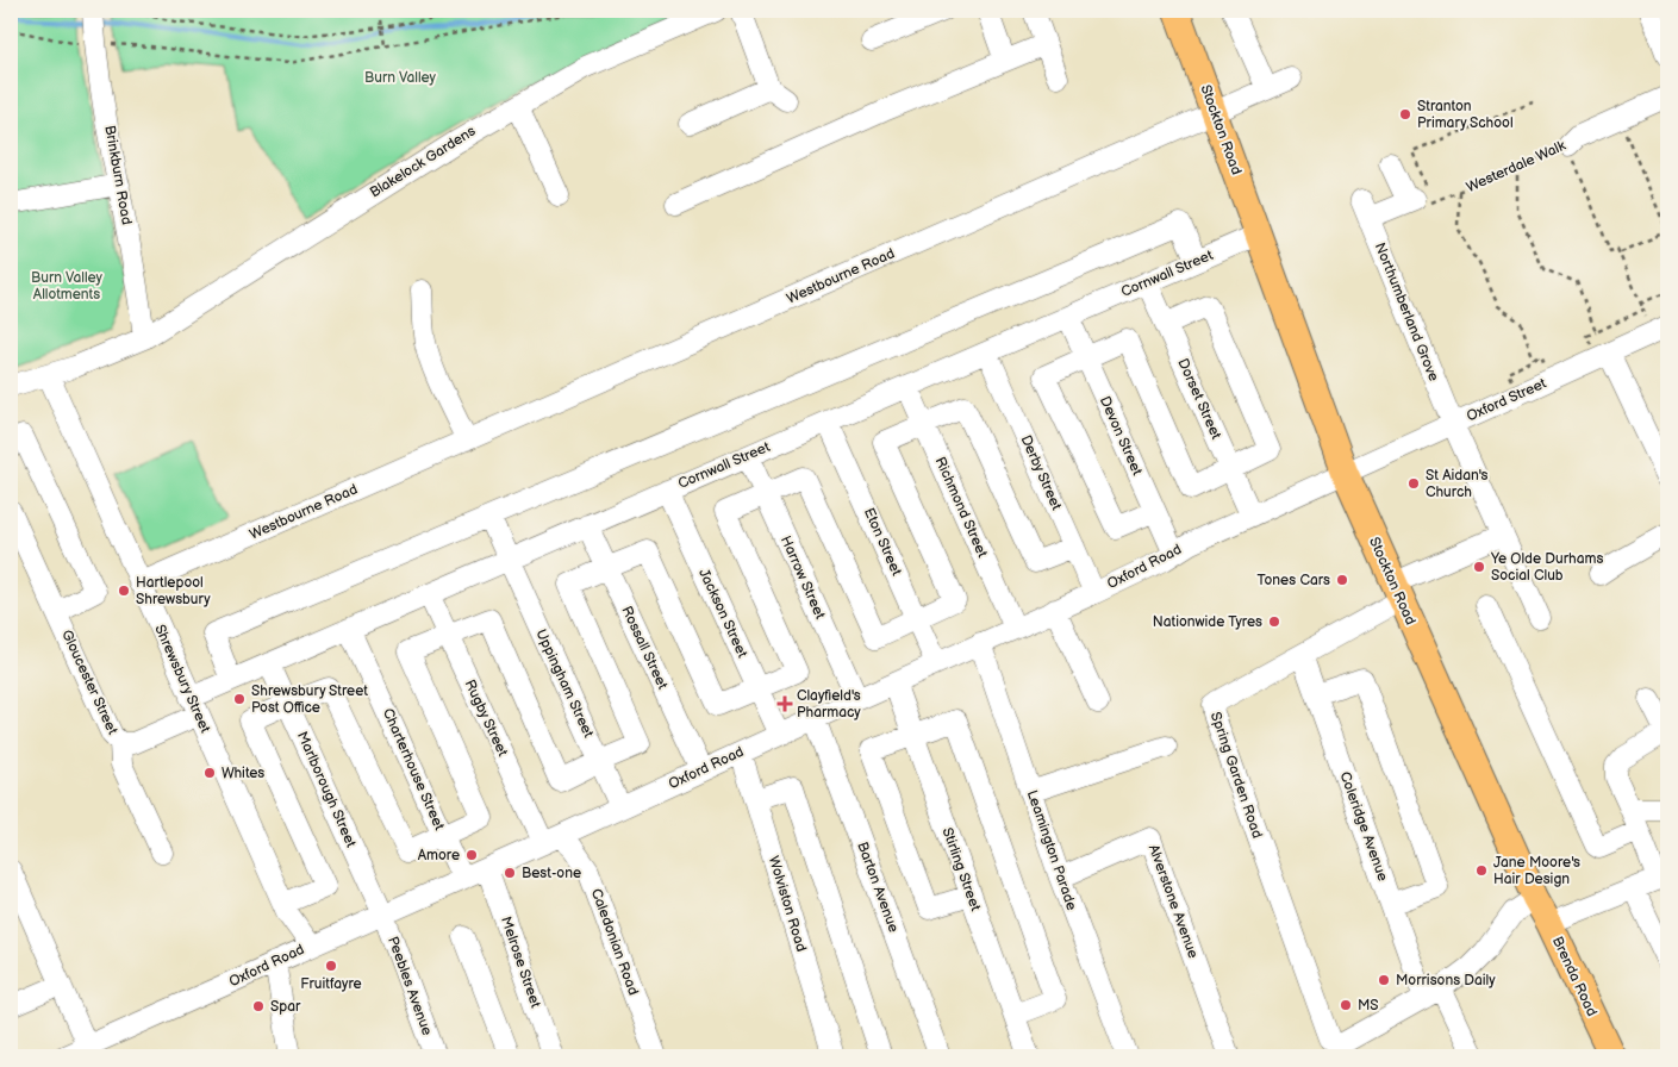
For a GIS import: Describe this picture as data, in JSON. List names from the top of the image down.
{
  "streets": {
    "main road": ["Stockton Road", "Brenda Road"],
    "street": [
      "Blakelock Gardens",
      "Westerdale Walk",
      "Brinkburn Road",
      "Cornwall Street",
      "Westbourne Road",
      "Northumberland Grove",
      "Dorset Street",
      "Oxford Street",
      "Devon Street",
      "Derby Street",
      "Richmond Street",
      "Eton Street",
      "Oxford Road",
      "Harrow Street",
      "Jackson Street",
      "Rossall Street",
      "Shrewsbury Street",
      "Gloucester Street",
      "Uppingham Street",
      "Rugby Street",
      "Charterhouse Street",
      "Spring Garden Road",
      "Marlborough Street",
      "Coleridge Avenue",
      "Leamington Parade",
      "Stirling Street",
      "Barton Avenue",
      "Alverstone Avenue",
      "Wolviston Road",
      "Caledonian Road",
      "Melrose Street",
      "Peebles Avenue"
    ]
  },
  "crossings": [
    ["Stockton Road", "Cornwall Street"],
    ["Stockton Road", "Westbourne Road"],
    ["Stockton Road", "Oxford Street"],
    ["Stockton Road", "Oxford Road"],
    ["Stockton Road", "Spring Garden Road"],
    ["Stockton Road", "Brenda Road"],
    ["Blakelock Gardens", "Brinkburn Road"],
    ["Blakelock Gardens", "Shrewsbury Street"],
    ["Westerdale Walk", "Northumberland Grove"],
    ["Cornwall Street", "Dorset Street"],
    ["Cornwall Street", "Devon Street"],
    ["Cornwall Street", "Derby Street"],
    ["Cornwall Street", "Richmond Street"],
    ["Cornwall Street", "Eton Street"],
    ["Cornwall Street", "Harrow Street"],
    ["Cornwall Street", "Jackson Street"],
    ["Cornwall Street", "Rossall Street"],
    ["Cornwall Street", "Shrewsbury Street"],
    ["Cornwall Street", "Gloucester Street"],
    ["Cornwall Street", "Uppingham Street"],
    ["Cornwall Street", "Rugby Street"],
    ["Cornwall Street", "Charterhouse Street"],
    ["Cornwall Street", "Marlborough Street"],
    ["Westbourne Road", "Shrewsbury Street"],
    ["Northumberland Grove", "Oxford Street"],
    ["Northumberland Grove", "Spring Garden Road"],
    ["Dorset Street", "Oxford Road"],
    ["Oxford Street", "Oxford Road"],
    ["Devon Street", "Oxford Road"],
    ["Derby Street", "Oxford Road"],
    ["Richmond Street", "Oxford Road"],
    ["Eton Street", "Oxford Road"],
    ["Oxford Road", "Harrow Street"],
    ["Oxford Road", "Jackson Street"],
    ["Oxford Road", "Rossall Street"],
    ["Oxford Road", "Shrewsbury Street"],
    ["Oxford Road", "Uppingham Street"],
    ["Oxford Road", "Rugby Street"],
    ["Oxford Road", "Charterhouse Street"],
    ["Oxford Road", "Marlborough Street"],
    ["Oxford Road", "Leamington Parade"],
    ["Oxford Road", "Stirling Street"],
    ["Oxford Road", "Barton Avenue"],
    ["Oxford Road", "Wolviston Road"],
    ["Oxford Road", "Caledonian Road"],
    ["Oxford Road", "Melrose Street"],
    ["Oxford Road", "Peebles Avenue"],
    ["Rugby Street", "Caledonian Road"],
    ["Spring Garden Road", "Coleridge Avenue"],
    ["Marlborough Street", "Peebles Avenue"],
    ["Leamington Parade", "Alverstone Avenue"]
  ],
  "parks": ["Burn Valley", "Burn Valley Allotments"],
  "places": {
    "other": [
      "Stranton Primary School",
      "St Aidan's Church",
      "Ye Olde Durhams Social Club",
      "Tones Cars",
      "Hartlepool Shrewsbury",
      "Nationwide Tyres",
      "Shrewsbury Street Post Office",
      "Whites",
      "Amore",
      "Jane Moore's Hair Design",
      "Best-one",
      "Fruitfayre",
      "Morrisons Daily",
      "MS",
      "Spar"
    ],
    "health": ["Clayfield's Pharmacy"]
  }
}
